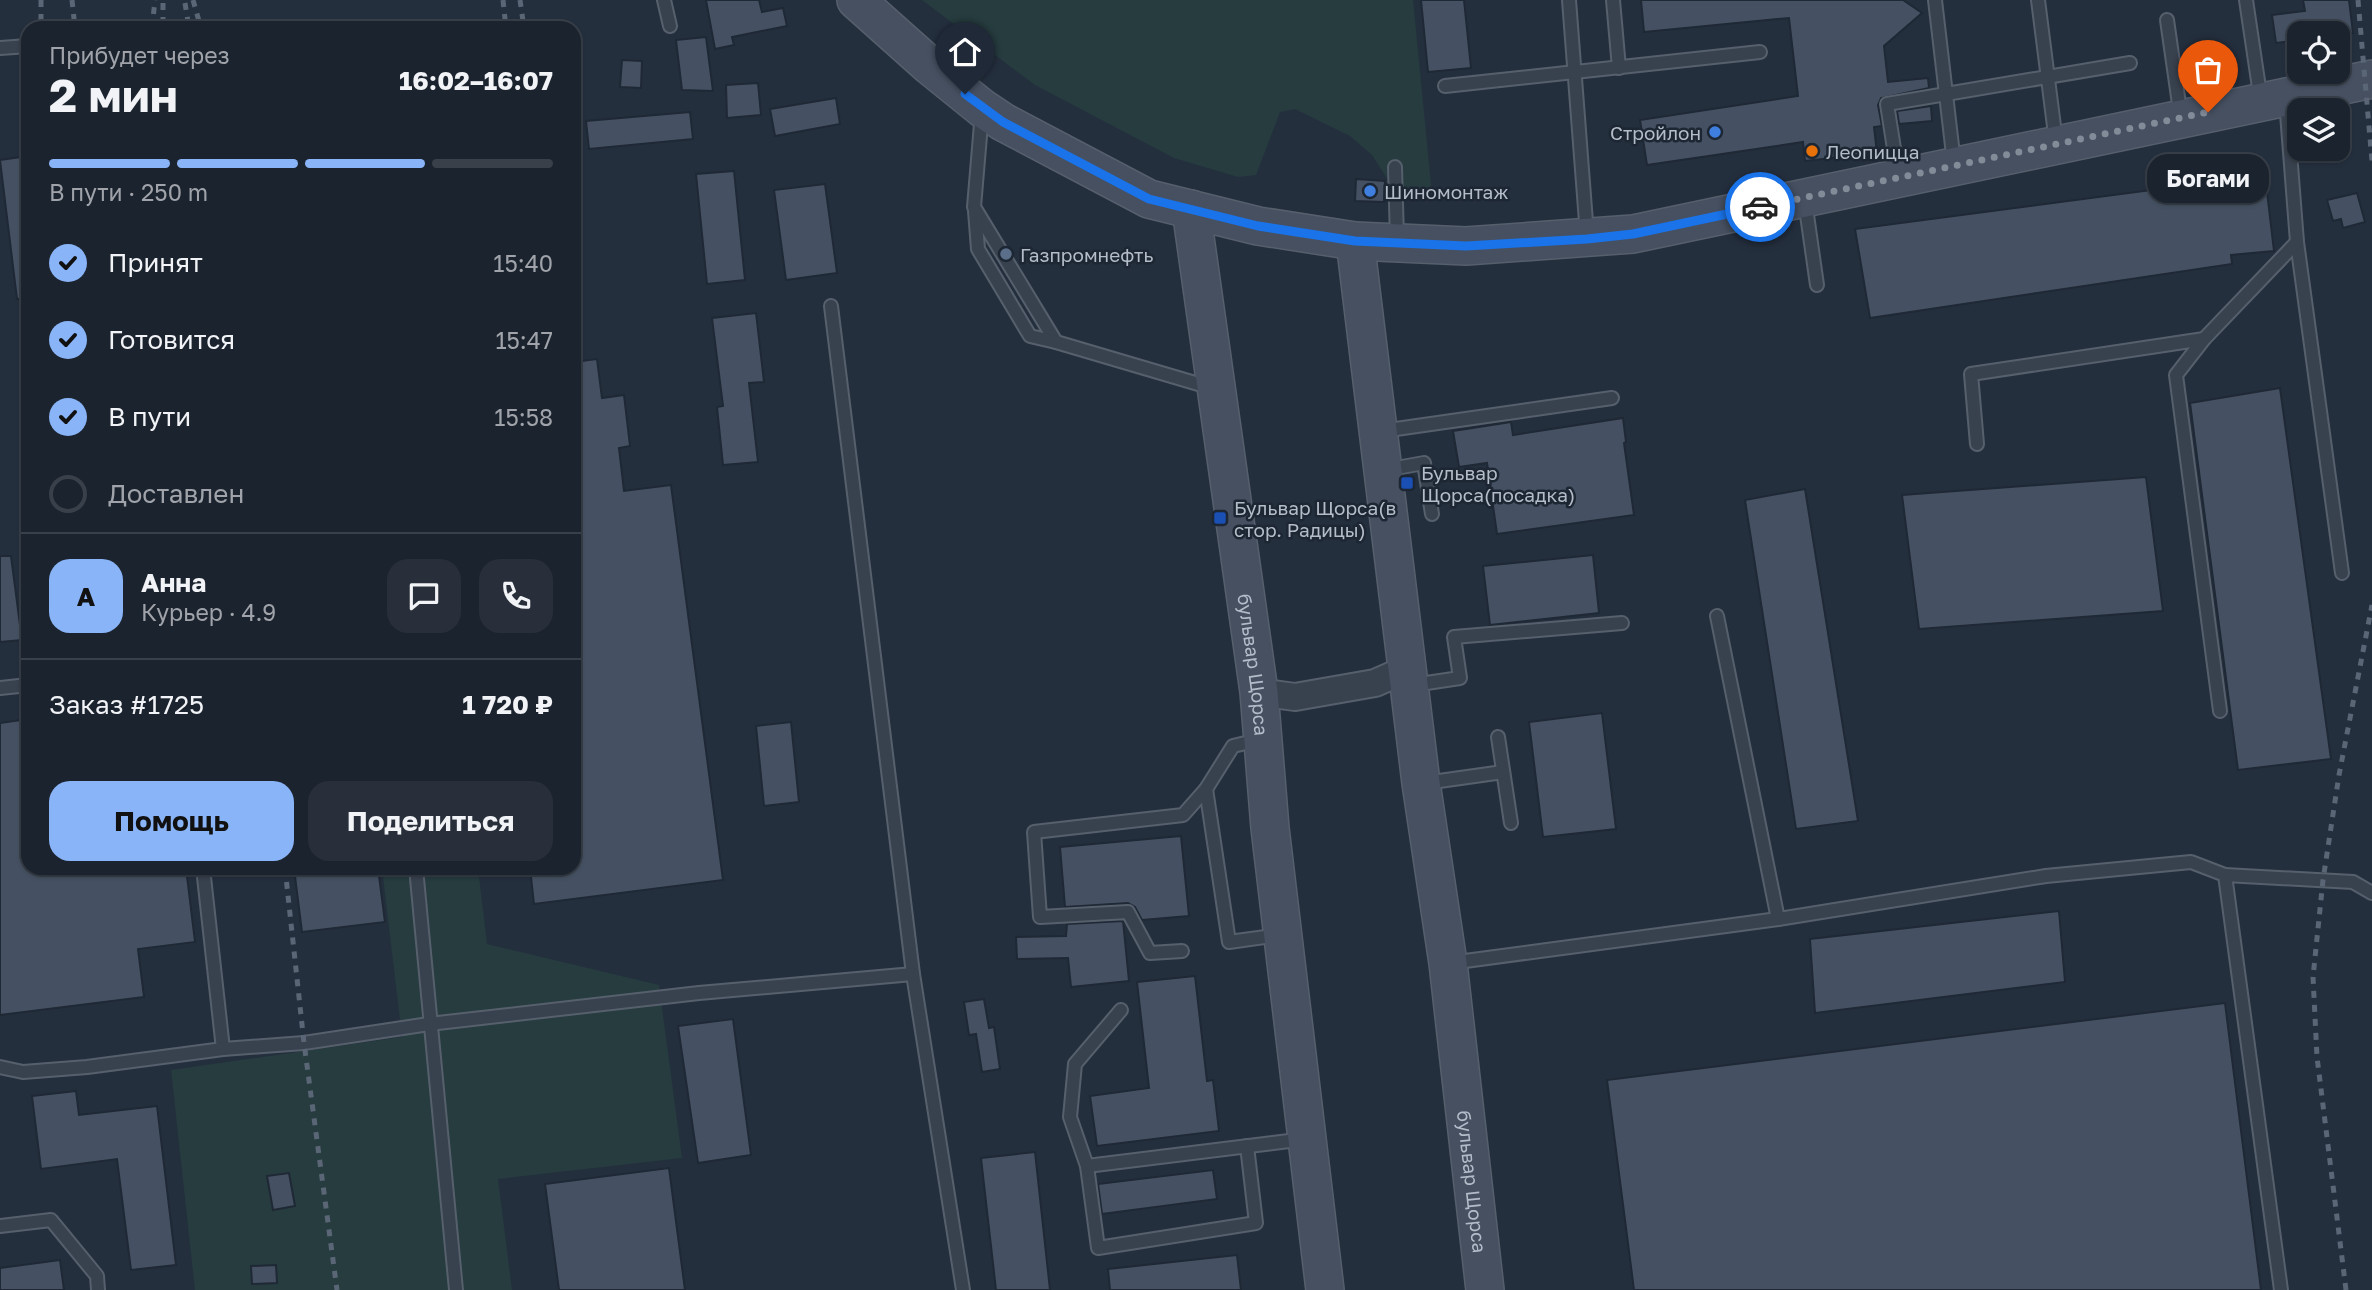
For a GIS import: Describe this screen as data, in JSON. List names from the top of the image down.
{
  "streets": {
    "street": ["бульвар Щорса"]
  },
  "places": {
    "other": [
      "Богами",
      "Стройлон",
      "Леопицца",
      "Шиномонтаж",
      "Газпромнефть"
    ],
    "transit": ["Бульвар Щорса(посадка)", "Бульвар Щорса(в стор. Радицы)"]
  },
  "page": {
    "heading": ["2 мин", "Прибудет через", "16:02–16:07"],
    "panel": [
      "Анна",
      "Курьер · 4.9",
      "Заказ #1725",
      "1 720 ₽"
    ],
    "bar": "В пути · 250 m",
    "bubble": "Богами",
    "list": [
      ["Принят", "15:40"],
      ["Готовится", "15:47"],
      ["В пути", "15:58"],
      "Доставлен"
    ],
    "round": "А",
    "buttons": ["Помощь", "Поделиться"]
  }
}
